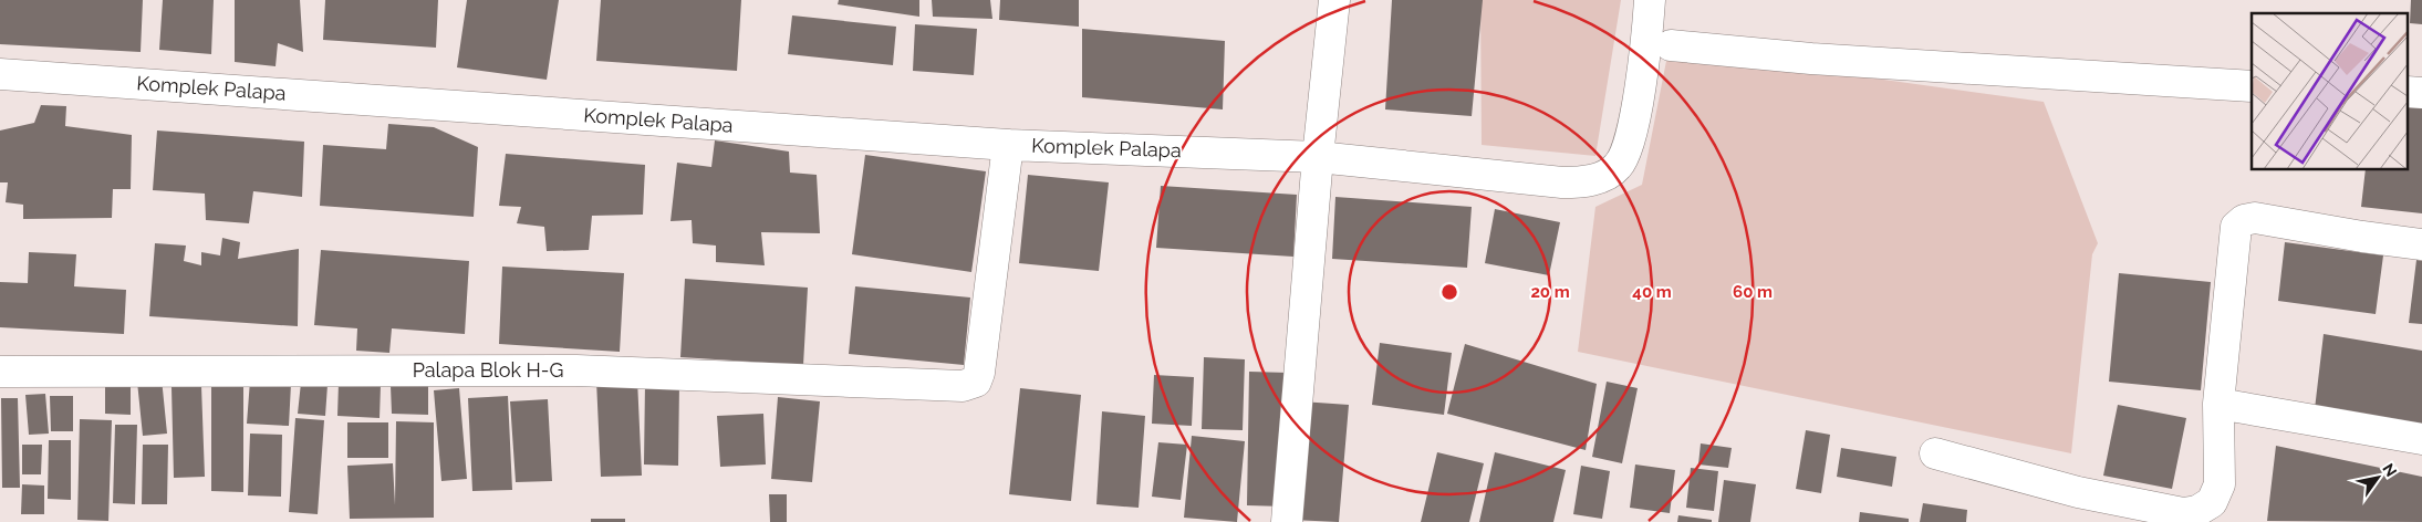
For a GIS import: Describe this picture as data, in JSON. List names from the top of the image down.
{
  "streets": {
    "street": ["Komplek Palapa", "Palapa Blok H-G"]
  },
  "crossings": [
    ["Komplek Palapa", "Palapa Blok H-G"]
  ],
  "north": "top right",
  "rings": ["20 m", "40 m", "60 m"]
}
